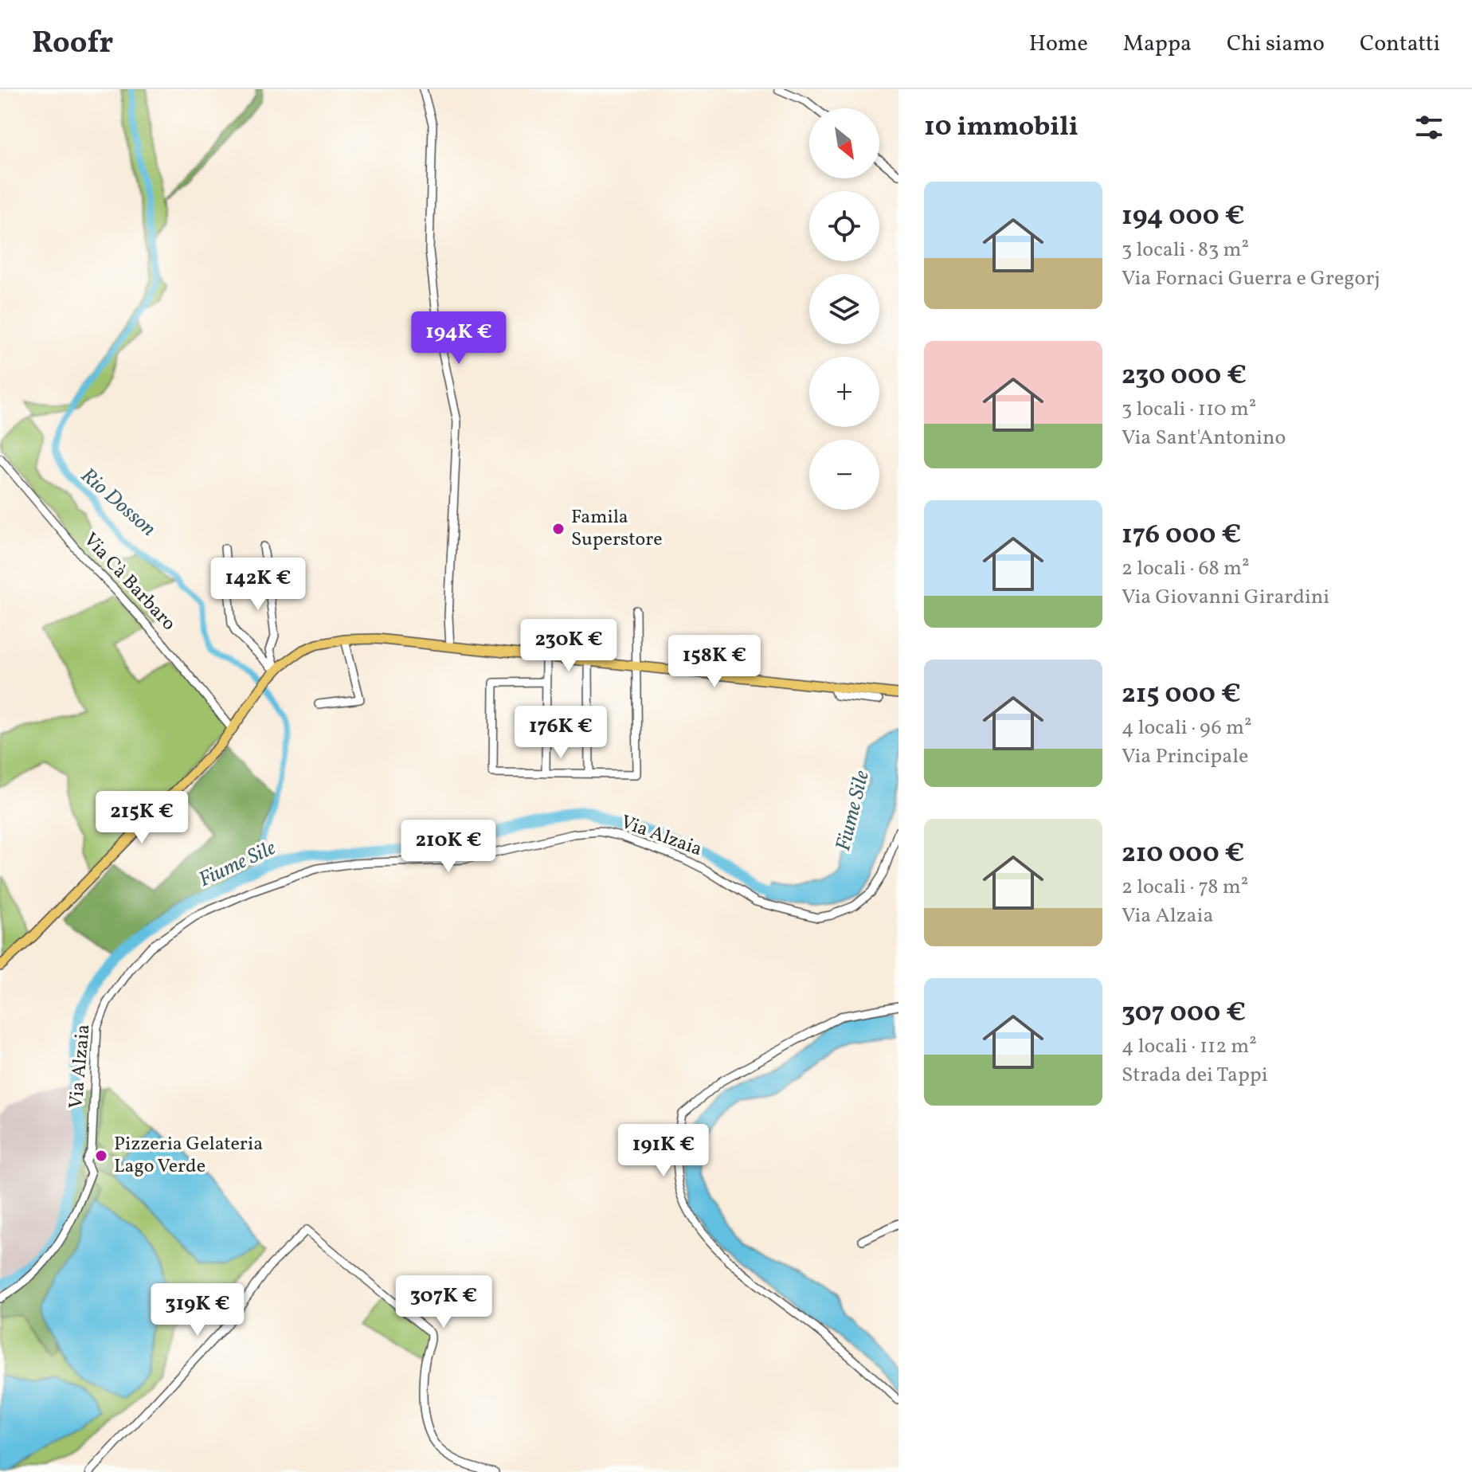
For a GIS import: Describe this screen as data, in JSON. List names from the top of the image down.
{
  "streets": {
    "street": ["Via Cà Barbaro", "Via Alzaia"]
  },
  "water": ["Rio Dosson", "Fiume Sile"],
  "places": ["Famila Superstore", "Pizzeria Gelateria Lago Verde"],
  "north": "bottom right",
  "page": {
    "header": "Roofr",
    "nav": [
      "Home",
      "Mappa",
      "Chi siamo",
      "Contatti"
    ],
    "heading": "10 immobili",
    "map_buttons": ["+", "−"],
    "list": [
      {
        "name": "194 000 €",
        "note": "3 locali · 83 m² · Via Fornaci Guerra e Gregorj"
      },
      {
        "name": "230 000 €",
        "note": "3 locali · 110 m² · Via Sant'Antonino"
      },
      {
        "name": "176 000 €",
        "note": "2 locali · 68 m² · Via Giovanni Girardini"
      },
      {
        "name": "215 000 €",
        "note": "4 locali · 96 m² · Via Principale"
      },
      {
        "name": "210 000 €",
        "note": "2 locali · 78 m² · Via Alzaia"
      },
      {
        "name": "307 000 €",
        "note": "4 locali · 112 m² · Strada dei Tappi"
      }
    ],
    "price": [
      "194K €",
      "142K €",
      "230K €",
      "158K €",
      "176K €",
      "215K €",
      "210K €",
      "191K €",
      "307K €",
      "319K €"
    ]
  }
}
